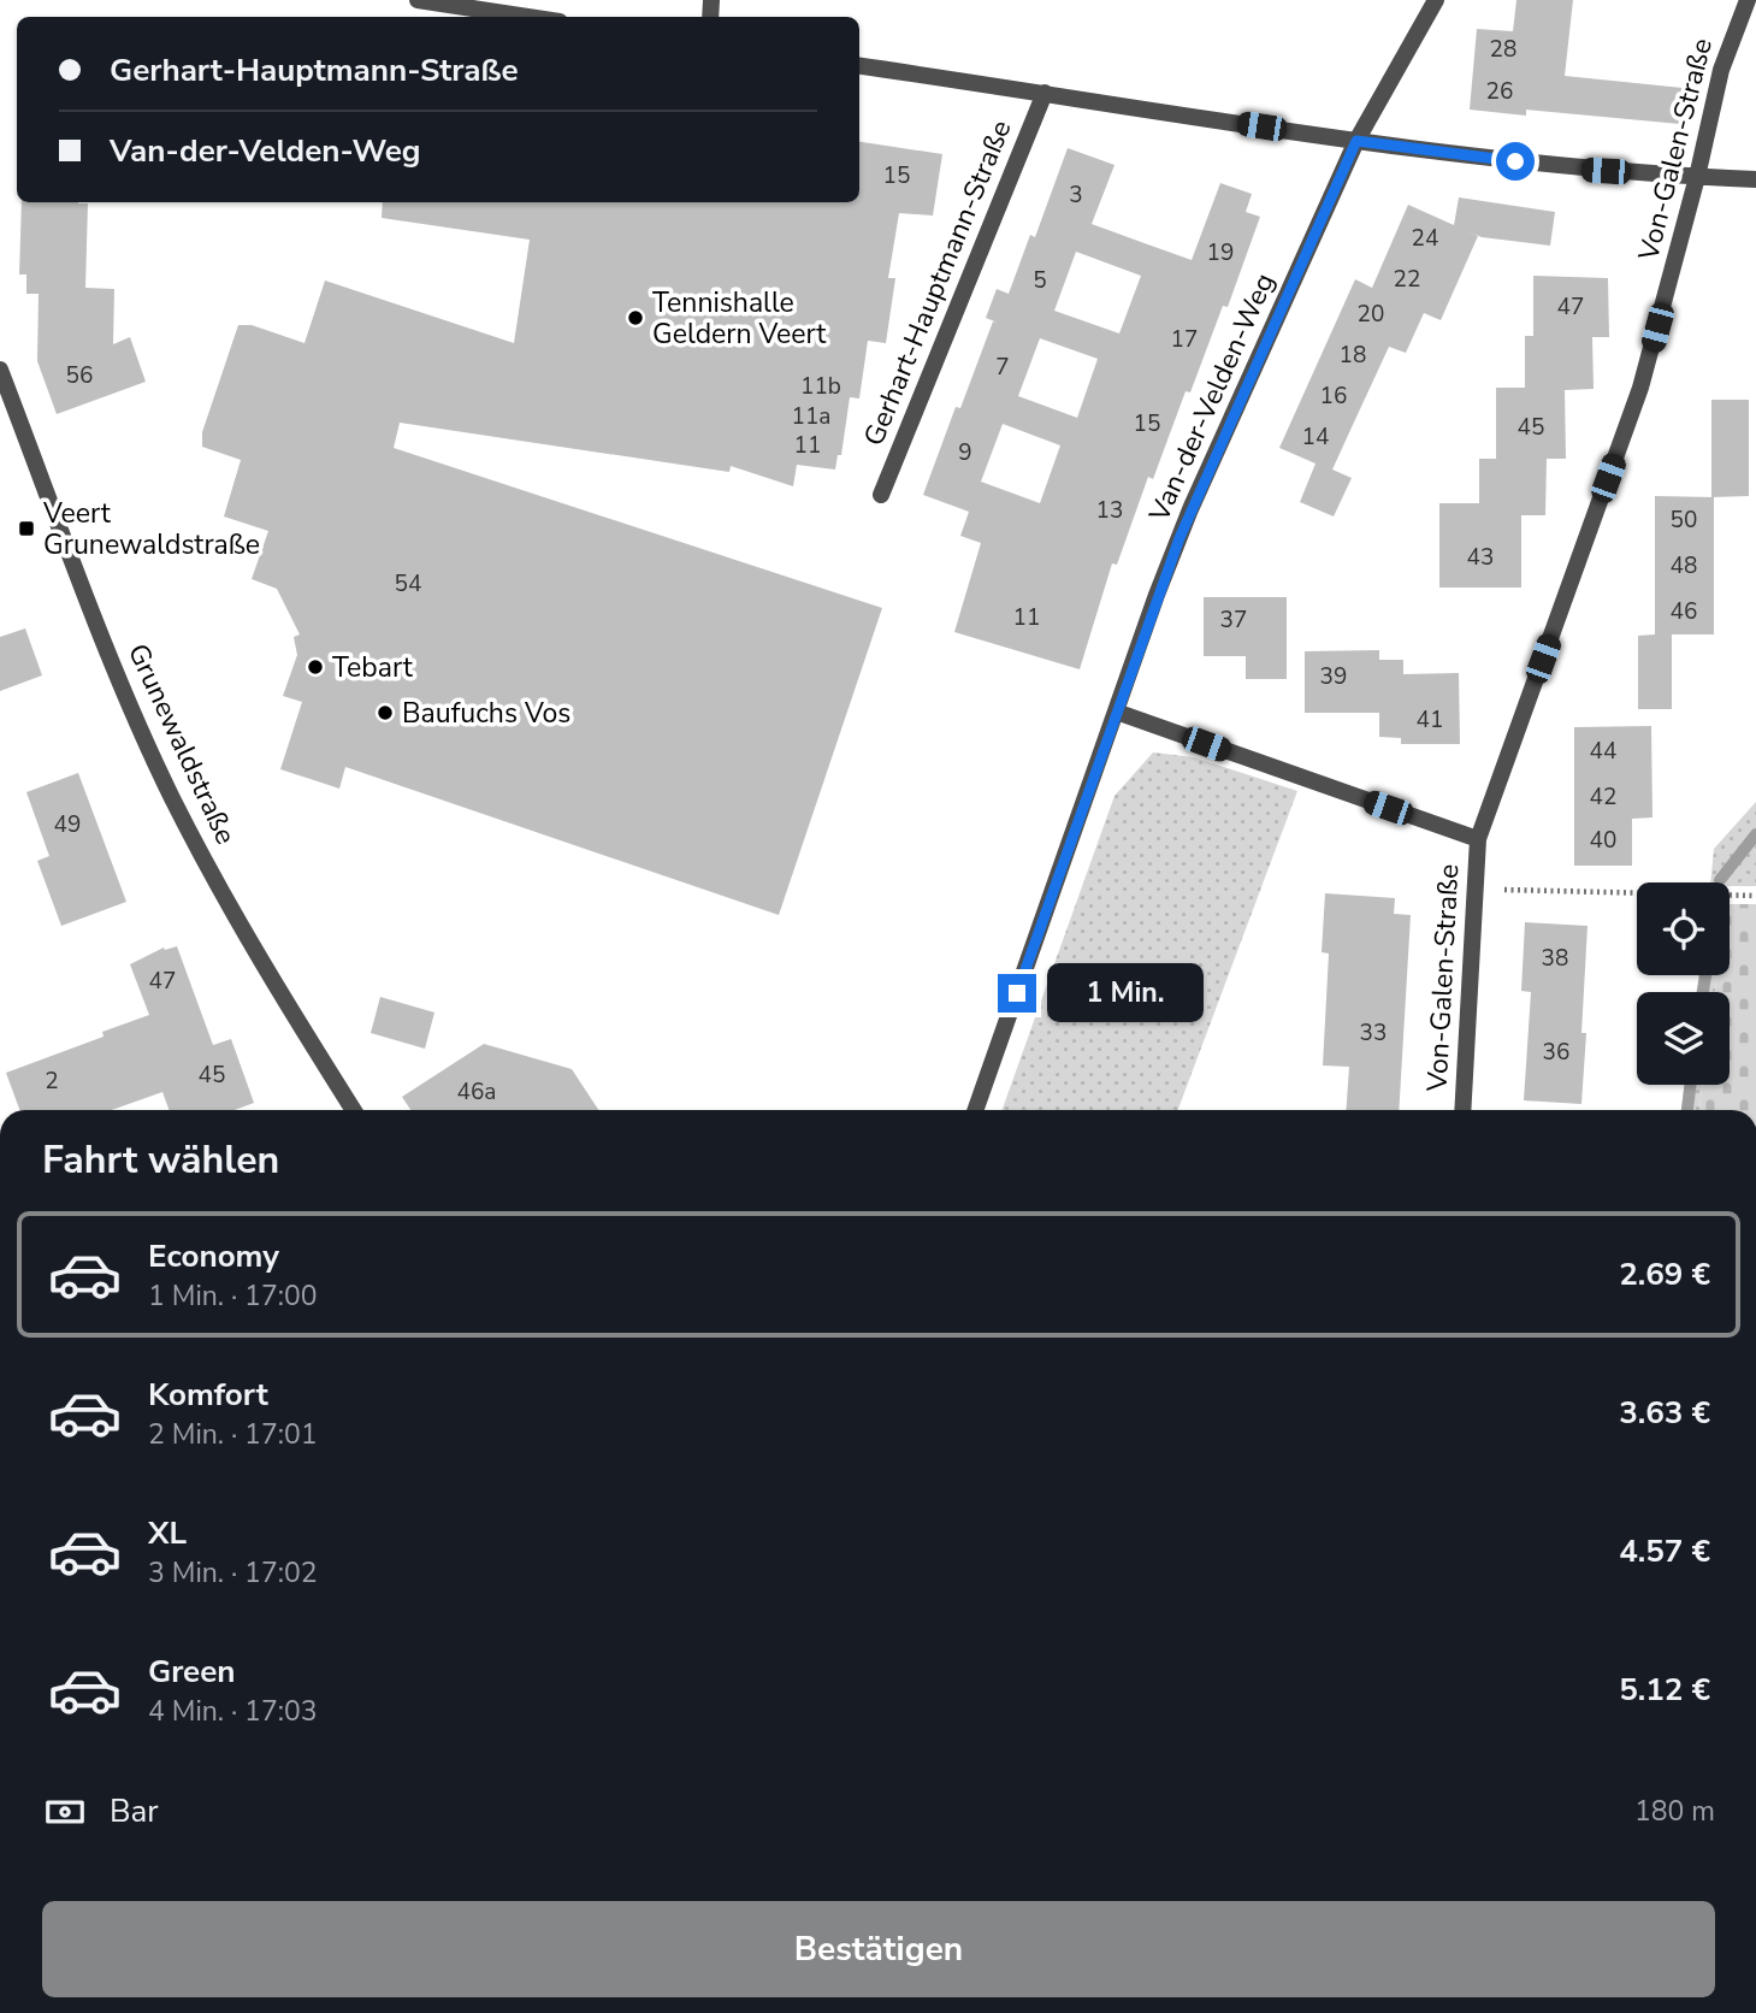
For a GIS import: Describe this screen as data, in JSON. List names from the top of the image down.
{
  "streets": {
    "street": [
      "Von-Galen-Straße",
      "Gerhart-Hauptmann-Straße",
      "Van-der-Velden-Weg",
      "Grunewaldstraße"
    ]
  },
  "crossings": [
    ["Von-Galen-Straße", "Gerhart-Hauptmann-Straße"],
    ["Von-Galen-Straße", "Van-der-Velden-Weg"],
    ["Gerhart-Hauptmann-Straße", "Van-der-Velden-Weg"]
  ],
  "places": {
    "other": ["Tennishalle Geldern Veert", "Tebart", "Baufuchs Vos"],
    "transit": ["Veert Grunewaldstraße"]
  },
  "house_numbers": [
    "28",
    "26",
    "15",
    "3",
    "24",
    "19",
    "22",
    "5",
    "47",
    "20",
    "17",
    "18",
    "7",
    "56",
    "11b",
    "16",
    "11a",
    "15",
    "45",
    "14",
    "11",
    "9",
    "13",
    "50",
    "43",
    "48",
    "54",
    "46",
    "11",
    "37",
    "39",
    "41",
    "44",
    "42",
    "49",
    "40",
    "38",
    "47",
    "33",
    "36",
    "45",
    "2",
    "46a"
  ],
  "page": {
    "banner": ["Gerhart-Hauptmann-Straße", "Van-der-Velden-Weg"],
    "bubble": "1 Min.",
    "heading": "Fahrt wählen",
    "list": [
      {
        "name": "Economy",
        "note": "1 Min. · 17:00",
        "value": "2.69 €"
      },
      {
        "name": "Komfort",
        "note": "2 Min. · 17:01",
        "value": "3.63 €"
      },
      {
        "name": "XL",
        "note": "3 Min. · 17:02",
        "value": "4.57 €"
      },
      {
        "name": "Green",
        "note": "4 Min. · 17:03",
        "value": "5.12 €"
      }
    ],
    "pay": ["Bar", "180 m"],
    "buttons": "Bestätigen"
  }
}
